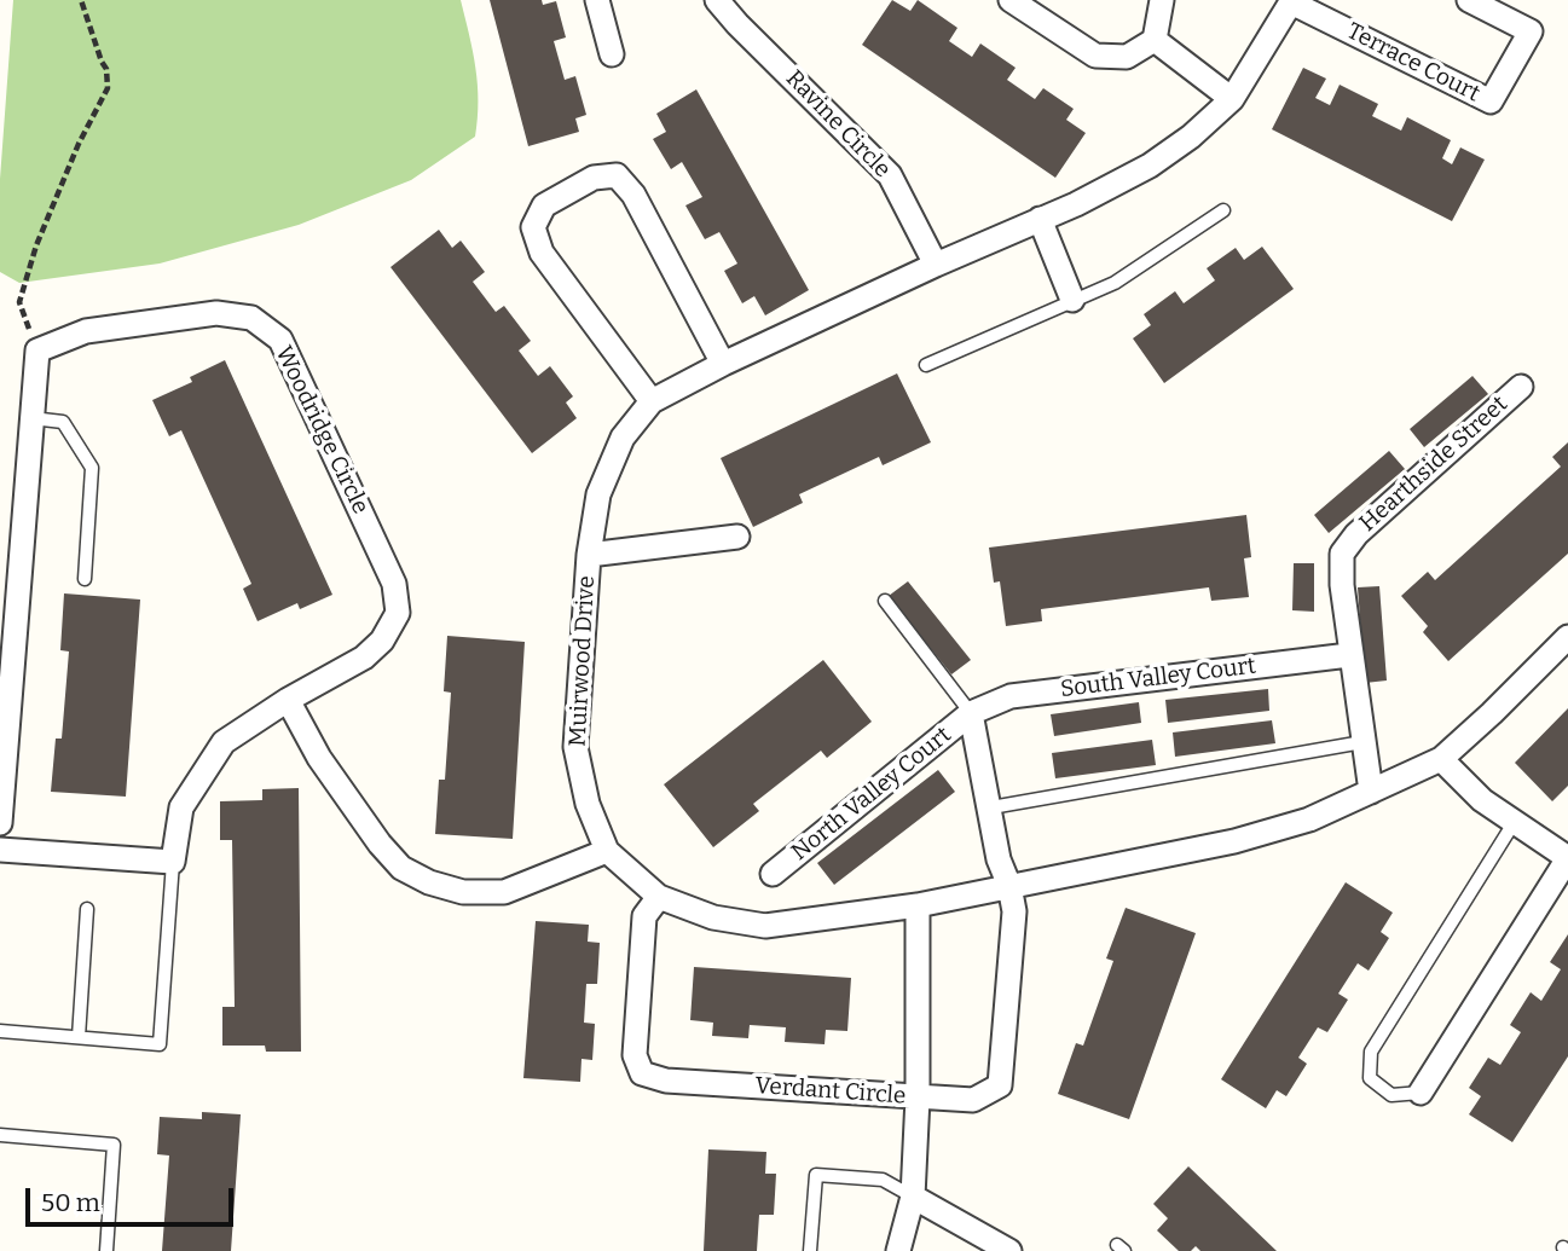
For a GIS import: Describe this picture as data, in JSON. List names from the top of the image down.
{
  "streets": {
    "street": [
      "Terrace Court",
      "Ravine Circle",
      "Woodridge Circle",
      "Hearthside Street",
      "Muirwood Drive",
      "South Valley Court",
      "North Valley Court",
      "Verdant Circle"
    ]
  },
  "crossings": [
    ["Terrace Court", "Muirwood Drive"],
    ["Ravine Circle", "Muirwood Drive"],
    ["Hearthside Street", "Muirwood Drive"],
    ["Hearthside Street", "South Valley Court"],
    ["Muirwood Drive", "Verdant Circle"],
    ["South Valley Court", "North Valley Court"]
  ],
  "scale_bar": "50 m"
}
